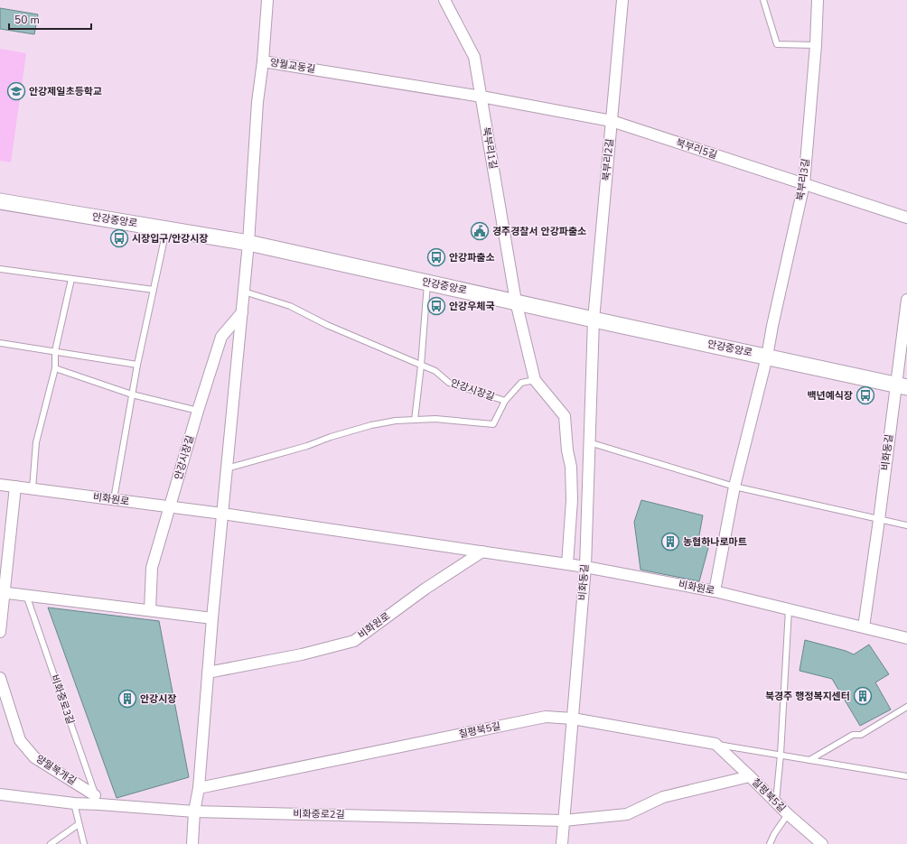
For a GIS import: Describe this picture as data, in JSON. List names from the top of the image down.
{
  "streets": {
    "main road": ["안강중앙로"],
    "street": [
      "양월교동길",
      "북부리1길",
      "북부리5길",
      "북부리2길",
      "북부리3길",
      "안강시장길",
      "비화동길",
      "비화원로",
      "칠평북5길",
      "양월복개길",
      "비화중로2길"
    ],
    "lane": ["비화중로3길"]
  },
  "crossings": [
    ["양월교동길", "북부리1길"],
    ["양월교동길", "북부리5길"],
    ["양월교동길", "안강중앙로"],
    ["북부리1길", "북부리5길"],
    ["북부리1길", "안강중앙로"],
    ["북부리5길", "북부리2길"],
    ["북부리5길", "북부리3길"],
    ["북부리2길", "안강중앙로"],
    ["북부리2길", "비화동길"],
    ["북부리3길", "안강중앙로"],
    ["안강중앙로", "비화동길"],
    ["안강시장길", "비화원로"],
    ["비화동길", "비화원로"],
    ["비화동길", "칠평북5길"],
    ["비화동길", "비화중로2길"],
    ["비화중로3길", "양월복개길"],
    ["비화중로3길", "비화중로2길"],
    ["칠평북5길", "비화중로2길"],
    ["양월복개길", "비화중로2길"]
  ],
  "places": {
    "school or university": ["안강제일초등학교"],
    "public building": ["경주경찰서 안강파출소"],
    "bus stop": [
      "시장입구/안강시장",
      "안강파출소",
      "안강우체국",
      "백년예식장"
    ],
    "building": ["농협하나로마트", "북경주 행정복지센터", "안강시장"]
  },
  "scale_bar": "50 m"
}
